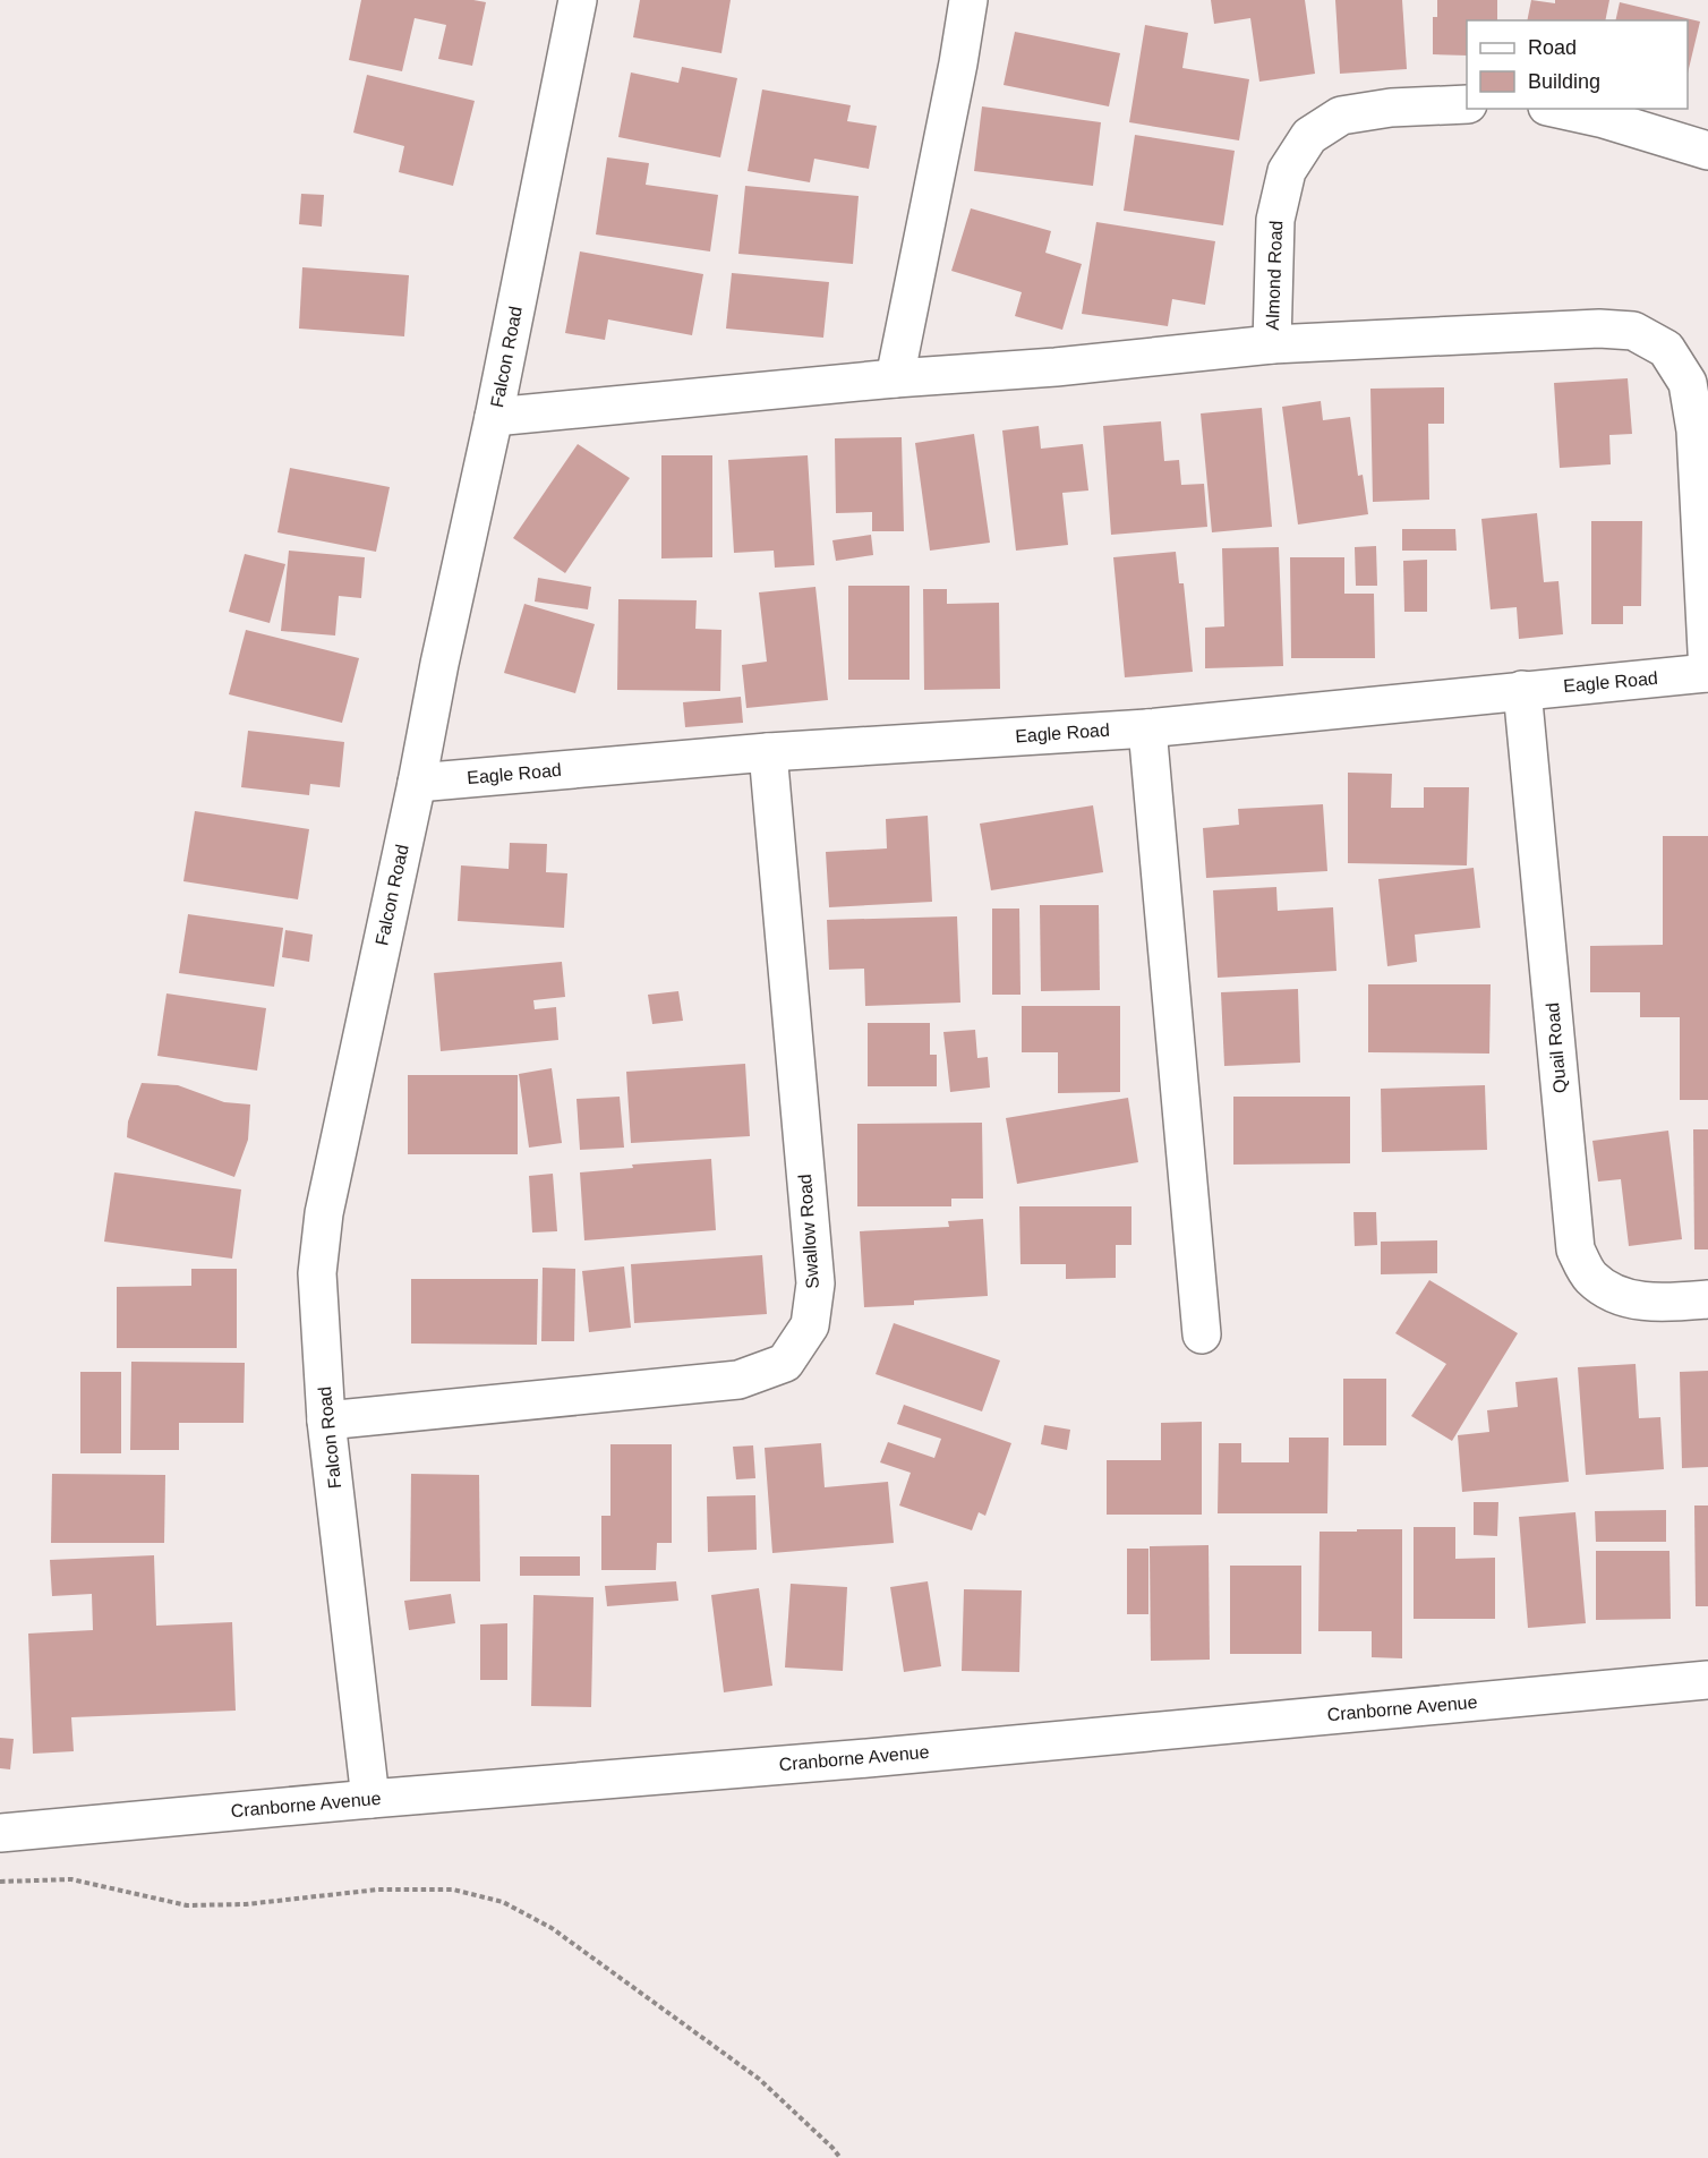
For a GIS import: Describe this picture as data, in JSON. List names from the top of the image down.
{
  "streets": {
    "street": [
      "Almond Road",
      "Falcon Road",
      "Eagle Road",
      "Quail Road",
      "Swallow Road",
      "Cranborne Avenue"
    ]
  },
  "crossings": [
    ["Falcon Road", "Eagle Road"],
    ["Falcon Road", "Swallow Road"],
    ["Falcon Road", "Cranborne Avenue"],
    ["Eagle Road", "Quail Road"],
    ["Eagle Road", "Swallow Road"]
  ],
  "legend": ["Road", "Building"]
}
